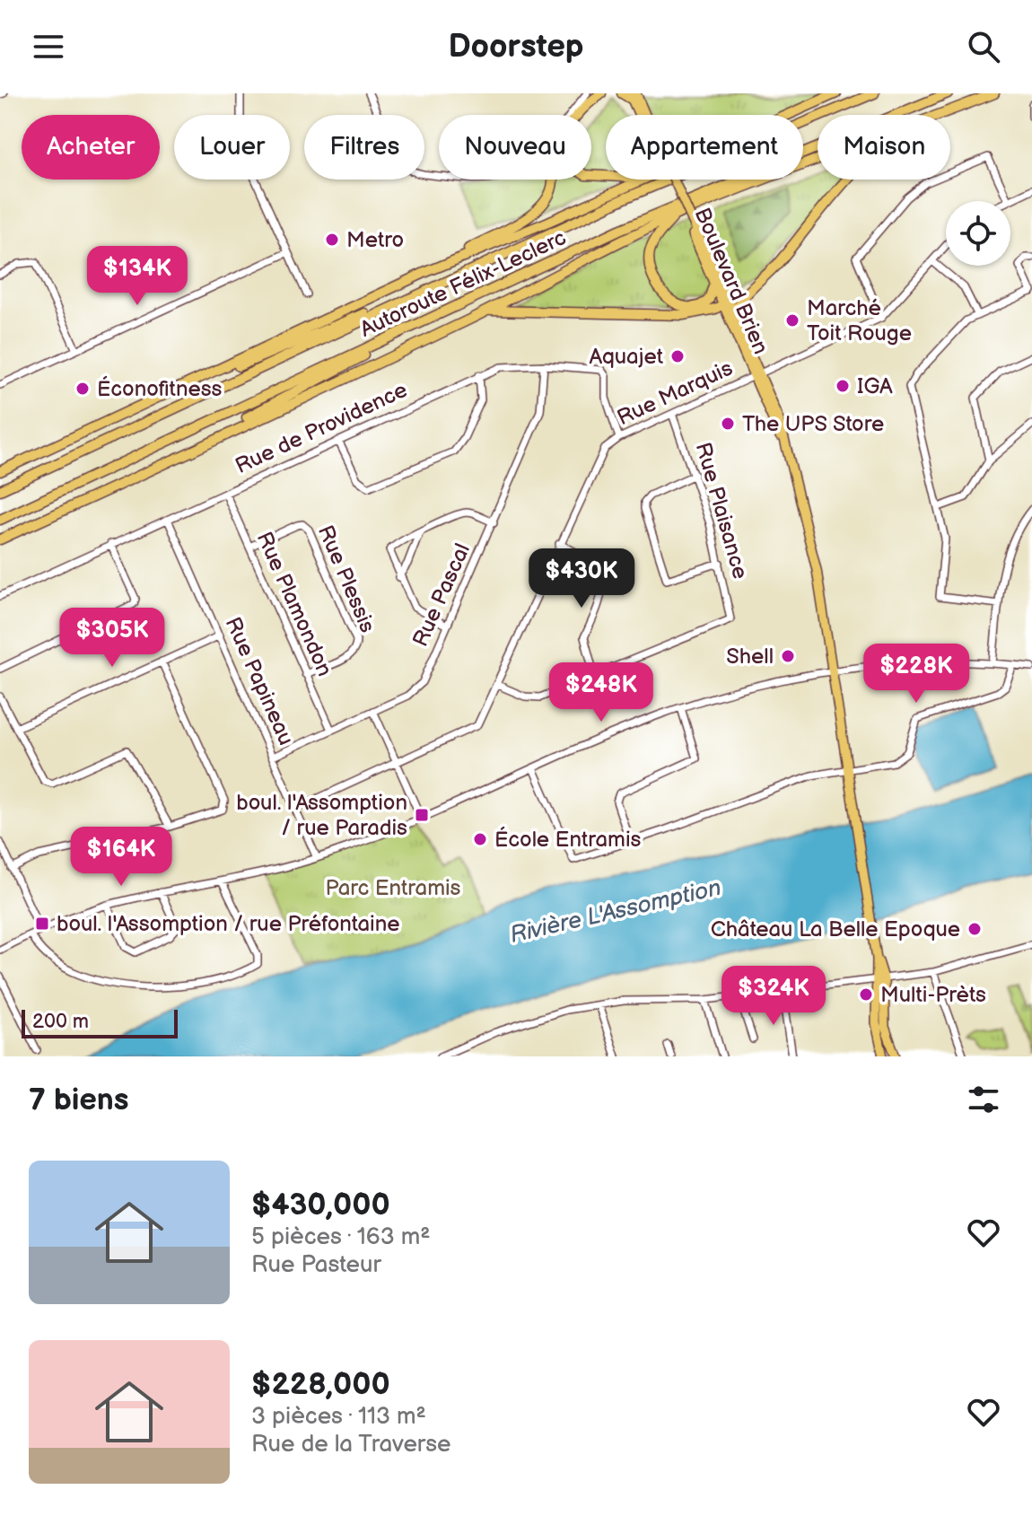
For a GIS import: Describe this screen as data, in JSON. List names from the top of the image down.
{
  "streets": {
    "highway": ["Autoroute Félix-Leclerc"],
    "main road": ["Boulevard Brien"],
    "street": [
      "Rue Marquis",
      "Rue de Providence",
      "Rue Plaisance",
      "Rue Plessis",
      "Rue Pascal",
      "Rue Plamondon",
      "Rue Papineau"
    ]
  },
  "crossings": [
    ["Boulevard Brien", "Rue Marquis"],
    ["Rue Marquis", "Rue de Providence"],
    ["Rue Marquis", "Rue Plaisance"],
    ["Rue Marquis", "Rue Papineau"],
    ["Rue de Providence", "Rue Pascal"],
    ["Rue de Providence", "Rue Plamondon"],
    ["Rue de Providence", "Rue Papineau"],
    ["Rue Plessis", "Rue Plamondon"],
    ["Rue Pascal", "Rue Plamondon"],
    ["Rue Pascal", "Rue Papineau"]
  ],
  "water": ["Rivière L'Assomption"],
  "parks": ["Parc Entramis"],
  "places": {
    "other": [
      "Metro",
      "Marché Toit Rouge",
      "Aquajet",
      "IGA",
      "Éconofitness",
      "The UPS Store",
      "Shell",
      "École Entramis",
      "Château La Belle Epoque",
      "Multi-Prèts"
    ],
    "transit": ["boul. l'Assomption / rue Paradis", "boul. l'Assomption / rue Préfontaine"]
  },
  "scale_bar": "200 m",
  "page": {
    "header": "Doorstep",
    "chip": [
      "Acheter",
      "Louer",
      "Filtres",
      "Nouveau",
      "Appartement",
      "Maison"
    ],
    "price": [
      "$134K",
      "$430K",
      "$305K",
      "$228K",
      "$248K",
      "$164K",
      "$324K"
    ],
    "scale": "200 m",
    "heading": "7 biens",
    "list": [
      {
        "name": "$430,000",
        "note": "5 pièces · 163 m² · Rue Pasteur"
      },
      {
        "name": "$228,000",
        "note": "3 pièces · 113 m² · Rue de la Traverse"
      }
    ]
  }
}
